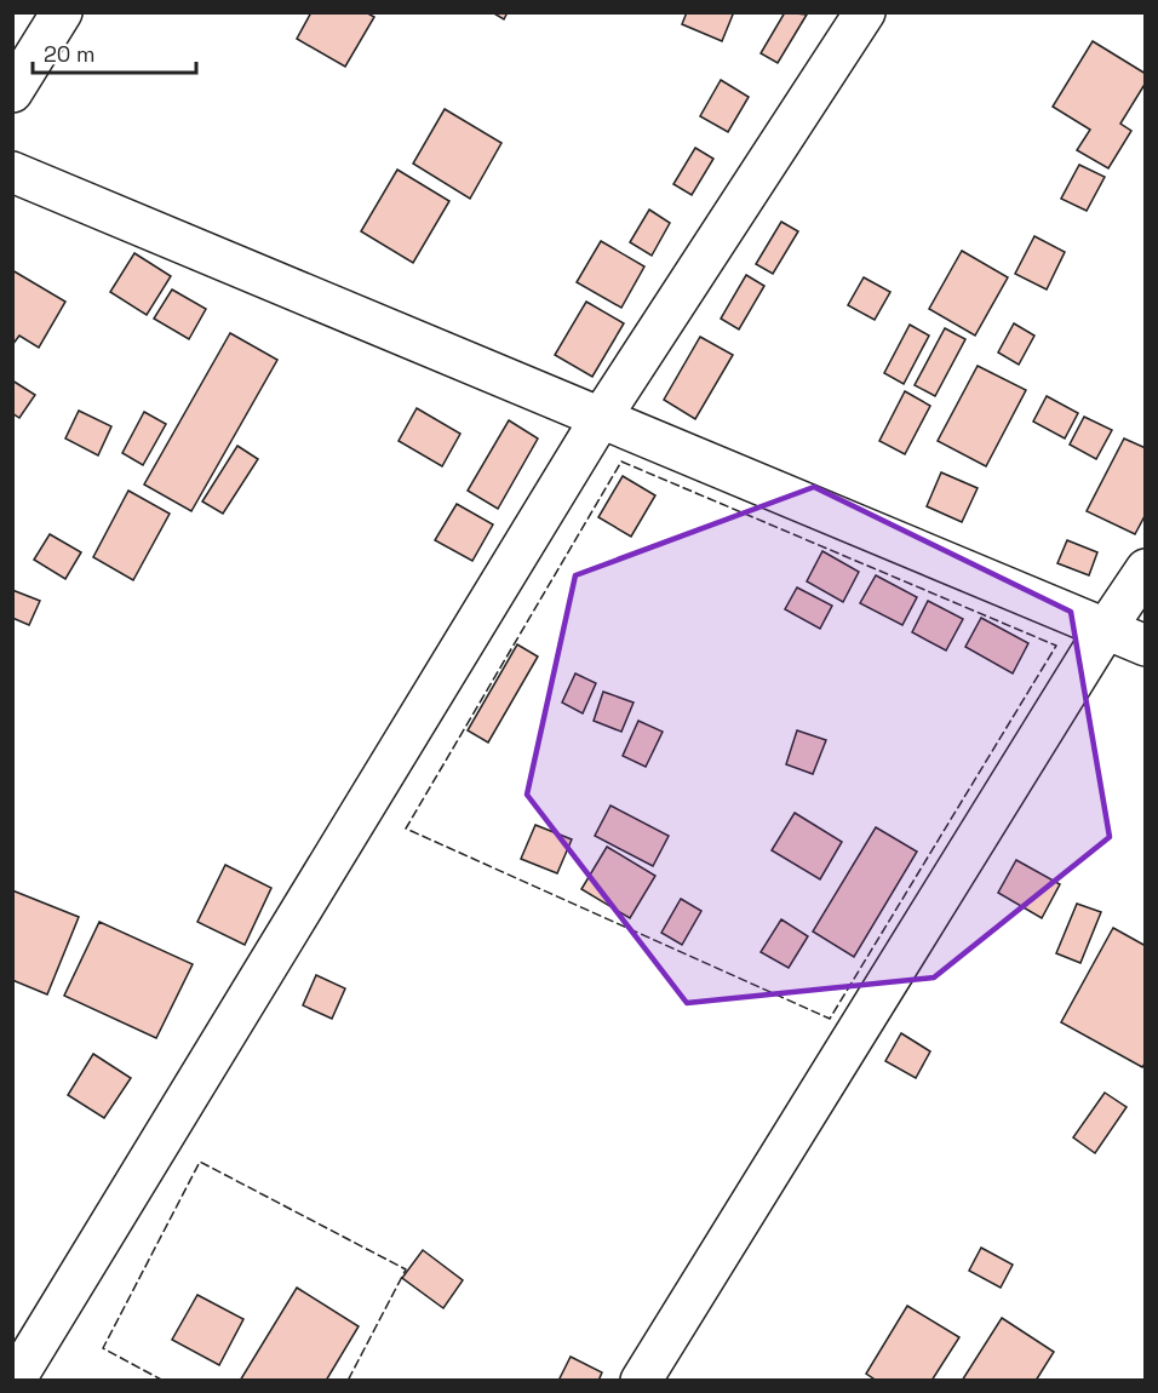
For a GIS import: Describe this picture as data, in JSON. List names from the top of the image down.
{
  "scale_bar": "20 m"
}
